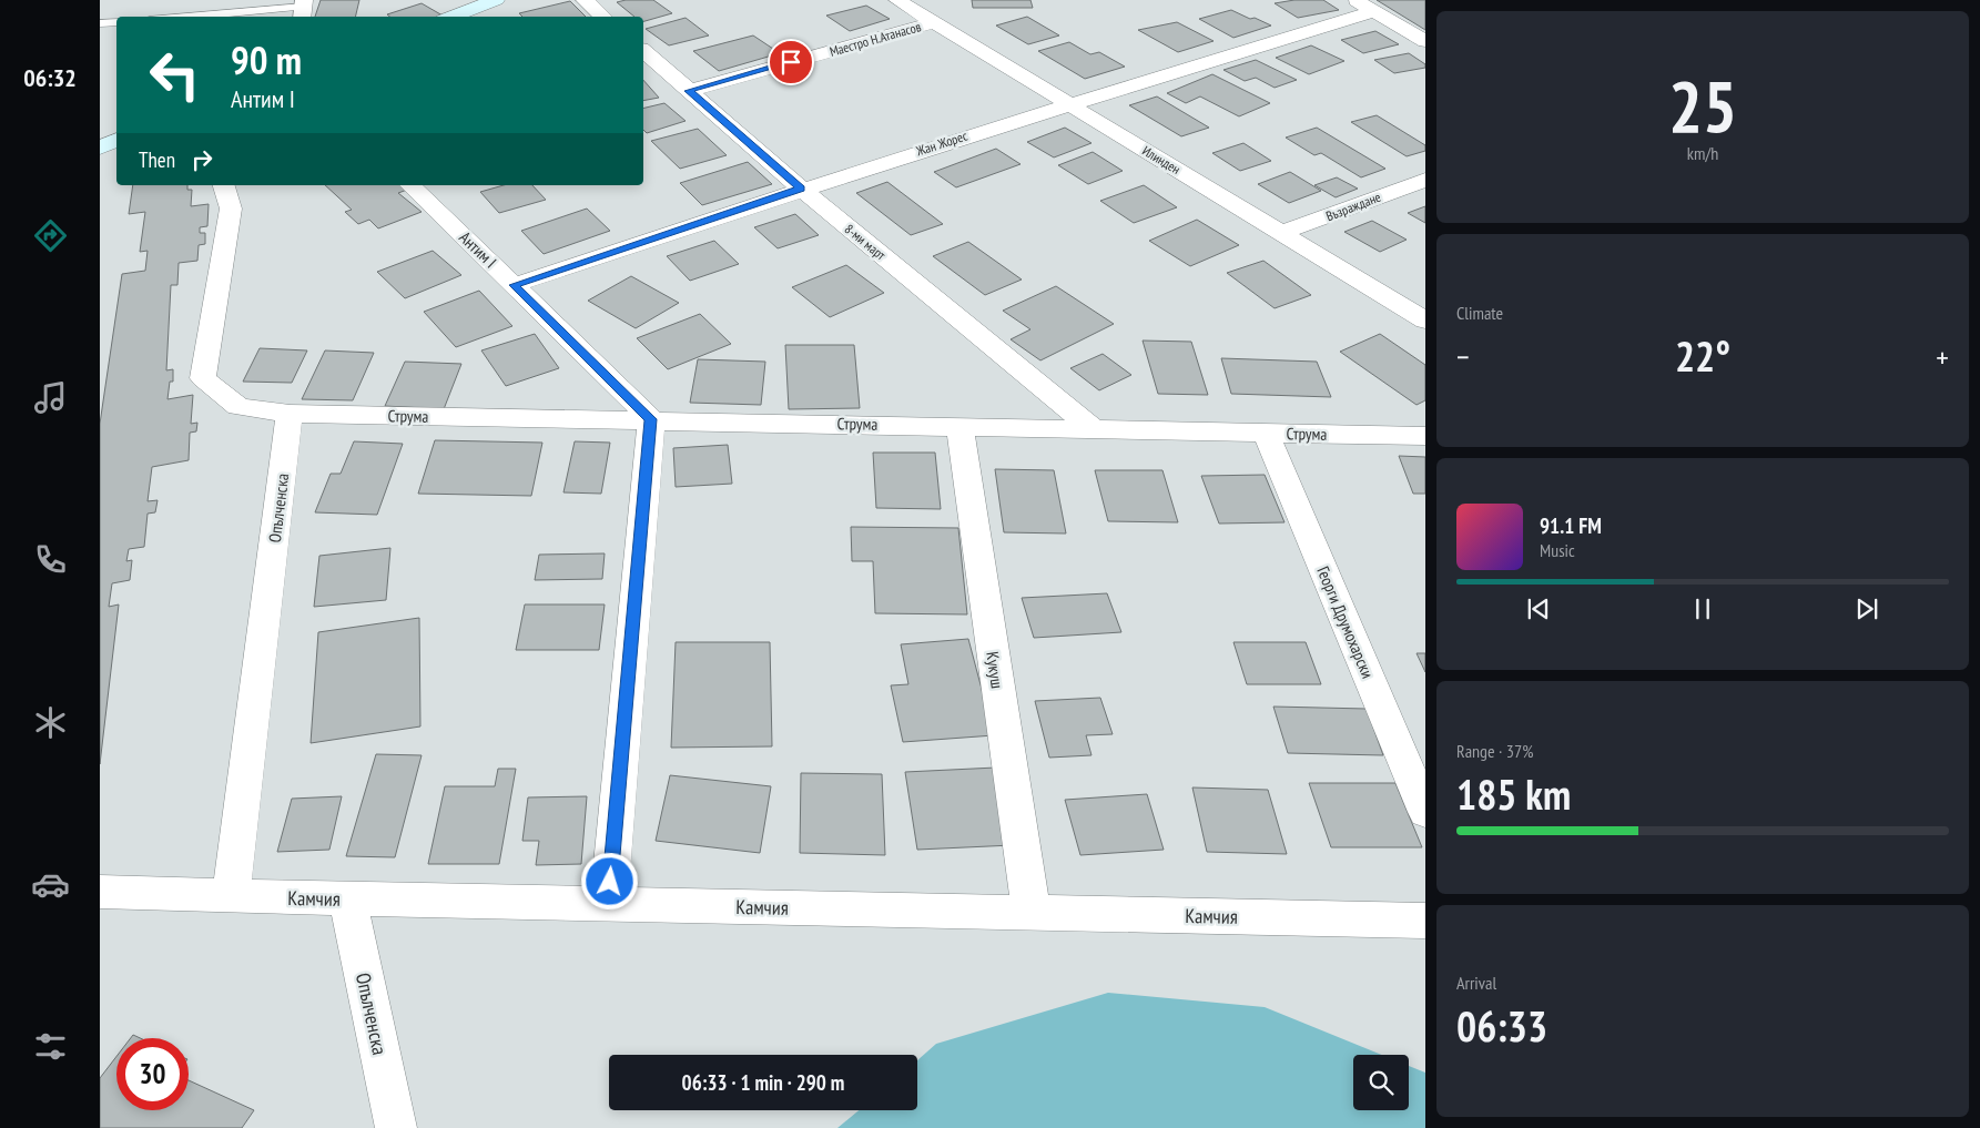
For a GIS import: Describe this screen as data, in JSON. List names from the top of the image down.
{
  "streets": {
    "street": [
      "Маестро Н.Атанасов",
      "Жан Жорес",
      "Илинден",
      "Възраждане",
      "8-ми март",
      "Антим I",
      "Струма",
      "Опълченска",
      "Георги Друмохарски",
      "Кукуш",
      "Камчия"
    ]
  },
  "crossings": [
    ["Маестро Н.Атанасов", "Илинден"],
    ["Маестро Н.Атанасов", "8-ми март"],
    ["Жан Жорес", "Илинден"],
    ["Жан Жорес", "8-ми март"],
    ["Жан Жорес", "Антим I"],
    ["Илинден", "Възраждане"],
    ["8-ми март", "Струма"],
    ["Антим I", "Струма"],
    ["Струма", "Опълченска"],
    ["Струма", "Георги Друмохарски"],
    ["Струма", "Кукуш"],
    ["Опълченска", "Камчия"],
    ["Кукуш", "Камчия"]
  ],
  "page": {
    "tabs": "06:32",
    "tile": [
      ["25", "km/h"],
      "Climate",
      ["Range · 37%", "185 km"],
      ["Arrival", "06:33"]
    ],
    "turn": ["90 m", "Антим I"],
    "then": "Then",
    "heat": ["−", "22°", "+"],
    "song": ["91.1 FM", "Music"],
    "limit": "30",
    "trip": "06:33 · 1 min · 290 m"
  }
}
